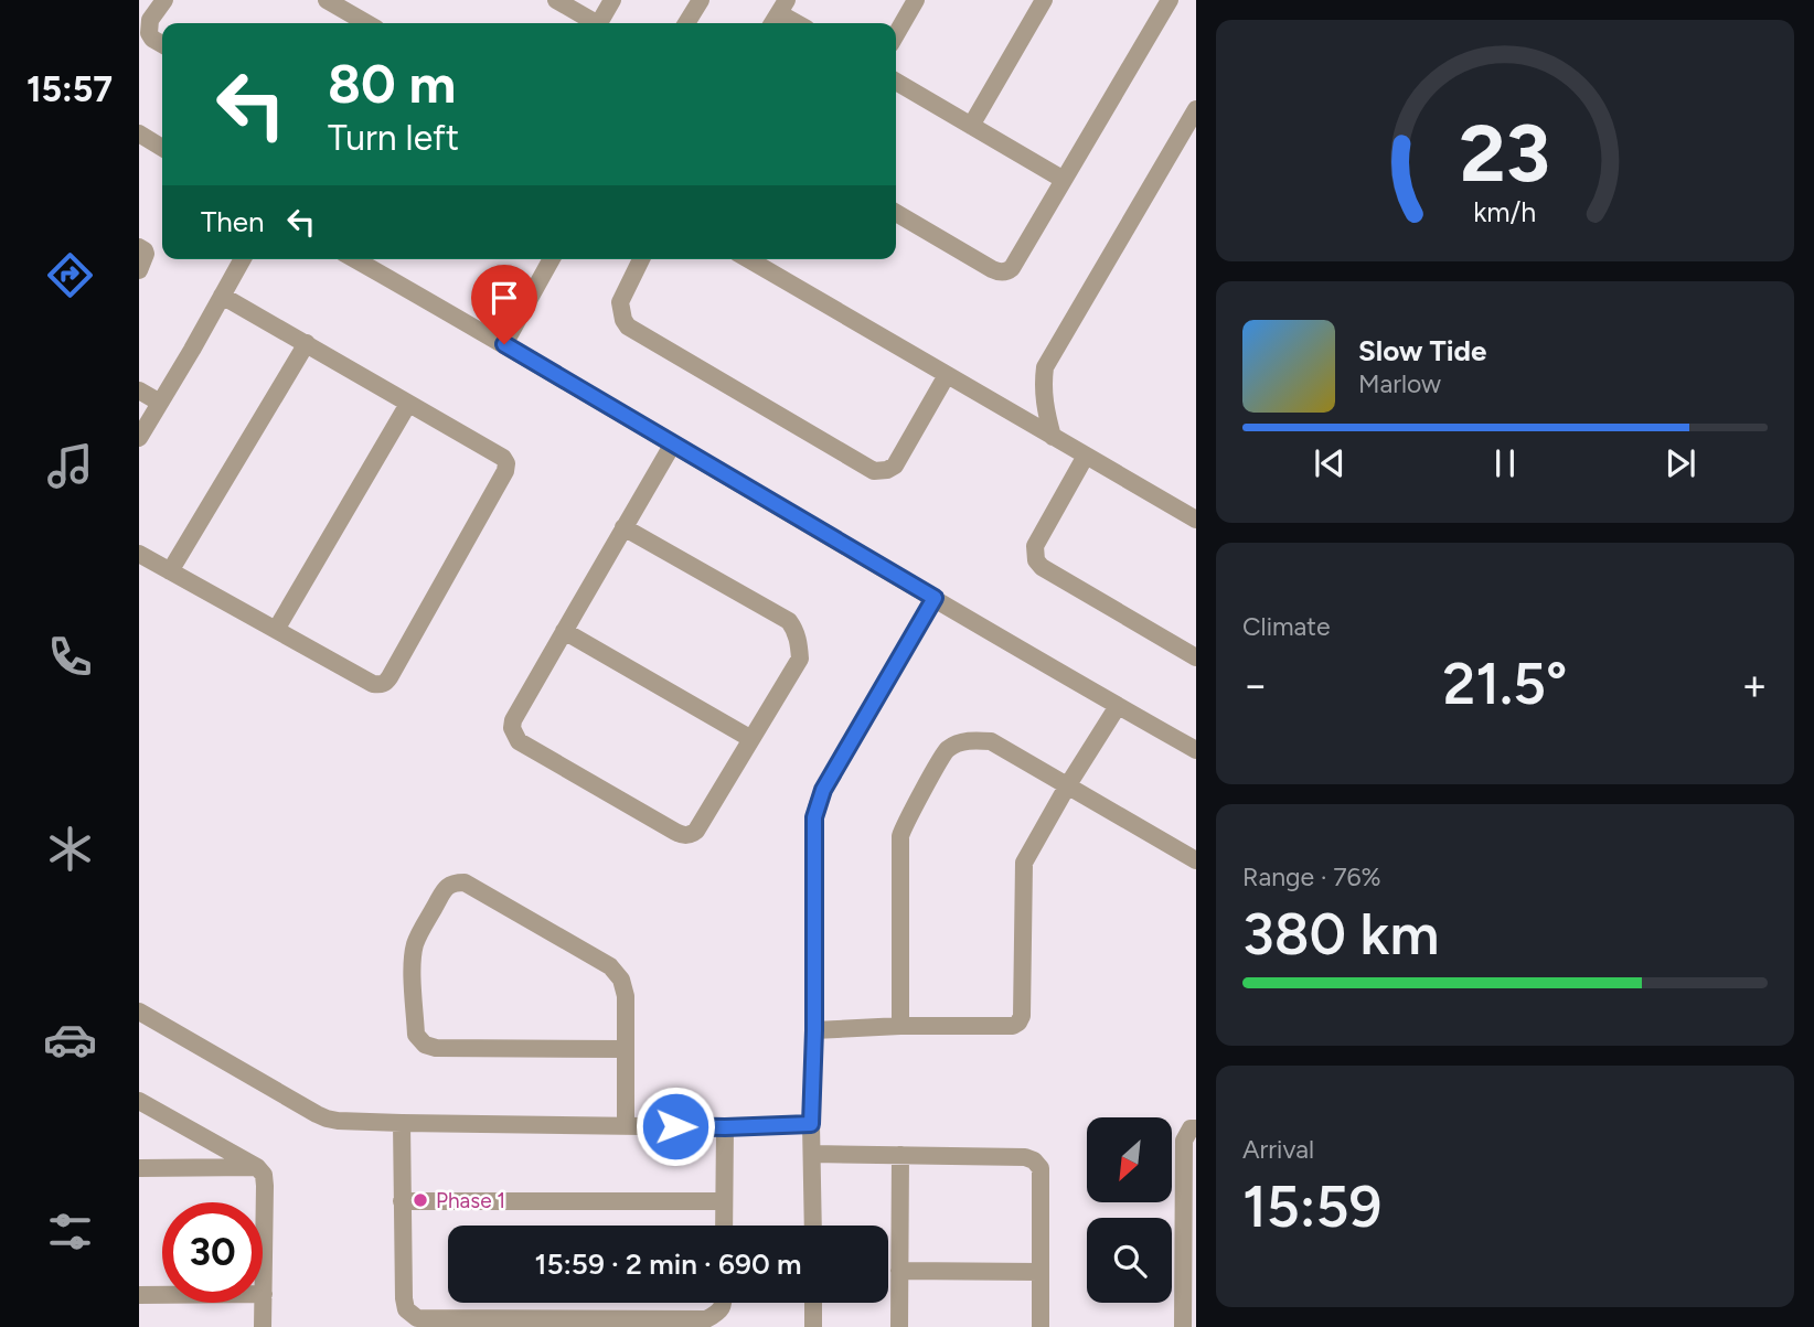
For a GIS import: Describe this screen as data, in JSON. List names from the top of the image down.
{
  "places": ["Phase 1"],
  "north": "bottom left",
  "page": {
    "tabs": "15:57",
    "turn": ["80 m", "Turn left"],
    "then": "Then",
    "song": ["Slow Tide", "Marlow"],
    "tile": [
      "Climate",
      ["Range · 76%", "380 km"],
      ["Arrival", "15:59"]
    ],
    "heat": ["−", "21.5°", "+"],
    "limit": "30",
    "trip": "15:59 · 2 min · 690 m",
    "gauge": ["23", "km/h"]
  }
}
